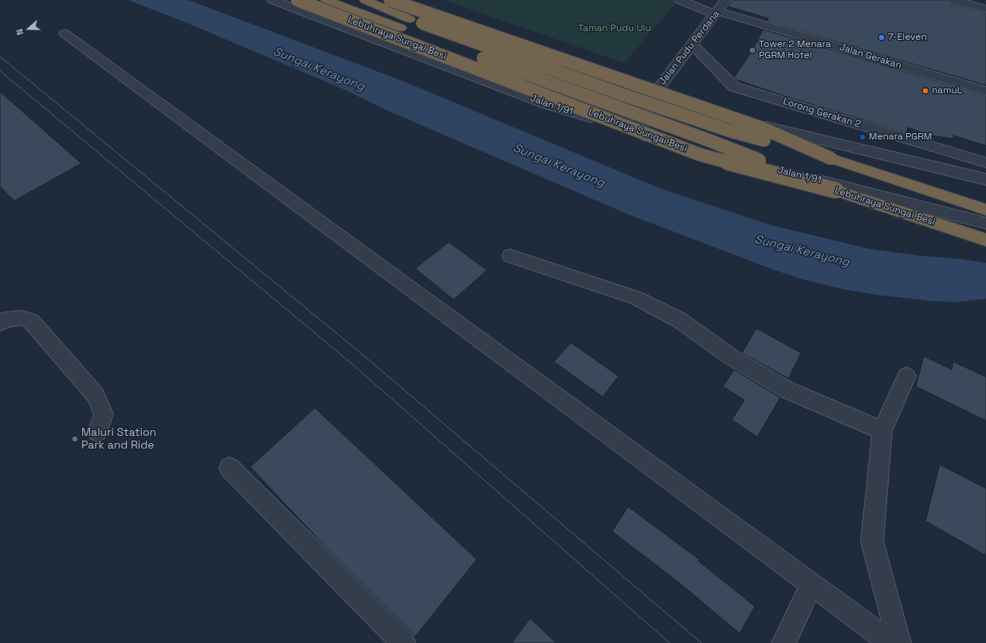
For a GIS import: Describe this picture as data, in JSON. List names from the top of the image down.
{
  "streets": {
    "highway": ["Lebuhraya Sungai Besi"],
    "street": [
      "Jalan Pudu Perdana",
      "Jalan Gerakan",
      "Jalan 1/91",
      "Lorong Gerakan 2"
    ]
  },
  "crossings": [
    ["Jalan Pudu Perdana", "Jalan Gerakan"],
    ["Jalan Pudu Perdana", "Jalan 1/91"],
    ["Jalan Pudu Perdana", "Lorong Gerakan 2"]
  ],
  "water": ["Sungai Kerayong"],
  "parks": ["Taman Pudu Ulu"],
  "places": [
    "7-Eleven",
    "Tower 2 Menara PGRM Hotel",
    "namuL",
    "Menara PGRM",
    "Maluri Station Park and Ride"
  ],
  "north": "left"
}
